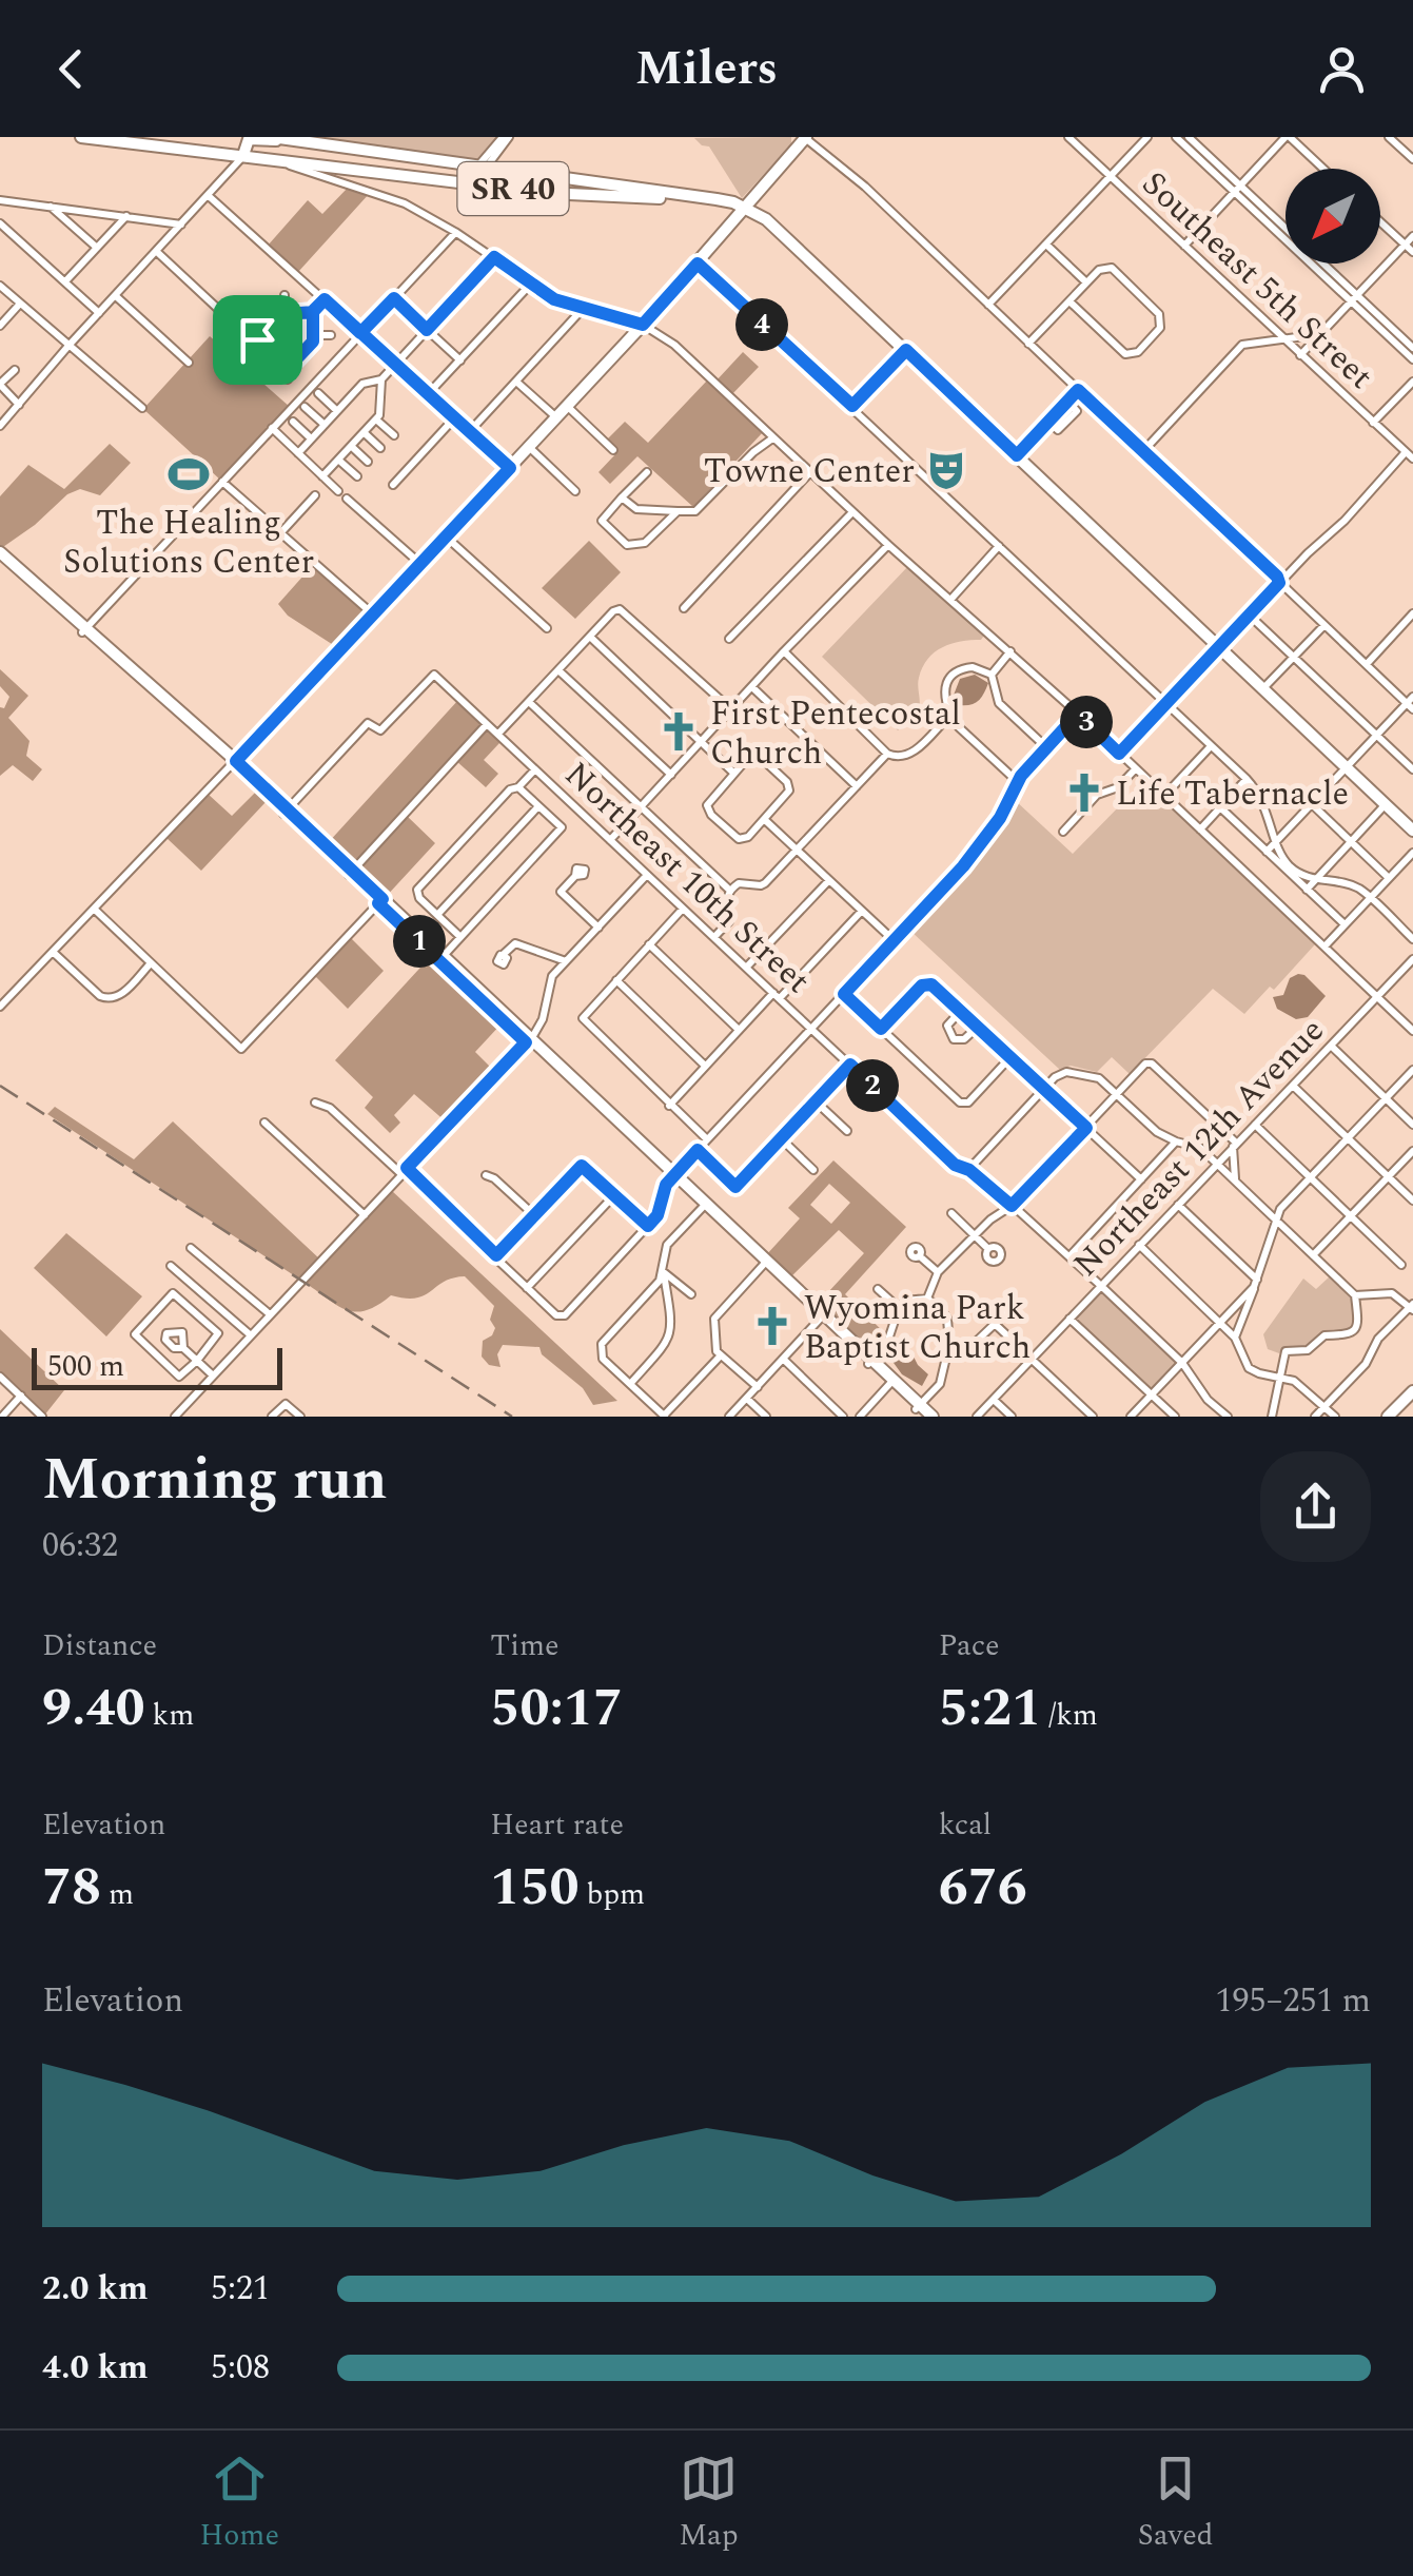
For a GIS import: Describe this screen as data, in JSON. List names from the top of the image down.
{
  "streets": {
    "main road": ["SR 40"],
    "street": ["Southeast 5th Street", "Northeast 10th Street", "Northeast 12th Avenue"]
  },
  "crossings": [
    ["Northeast 10th Street", "Northeast 12th Avenue"]
  ],
  "places": {
    "theatre": ["Towne Center"],
    "sports": ["The Healing Solutions Center"],
    "church": ["First Pentecostal Church", "Life Tabernacle", "Wyomina Park Baptist Church"]
  },
  "scale_bar": "500 m",
  "north": "bottom left",
  "page": {
    "header": "Milers",
    "pins": [
      "4",
      "3",
      "1",
      "2"
    ],
    "scale": "500 m",
    "heading": ["Morning run", "06:32"],
    "stats": [
      ["Distance", "9.40 km"],
      ["Time", "50:17"],
      ["Pace", "5:21 /km"],
      ["Elevation", "78 m"],
      ["Heart rate", "150 bpm"],
      ["kcal", "676"]
    ],
    "chart": ["Elevation", "195–251 m"],
    "list": [
      {
        "name": "2.0 km",
        "note": "5:21"
      },
      {
        "name": "4.0 km",
        "note": "5:08"
      }
    ],
    "tabs": ["Home", "Map", "Saved"]
  }
}
